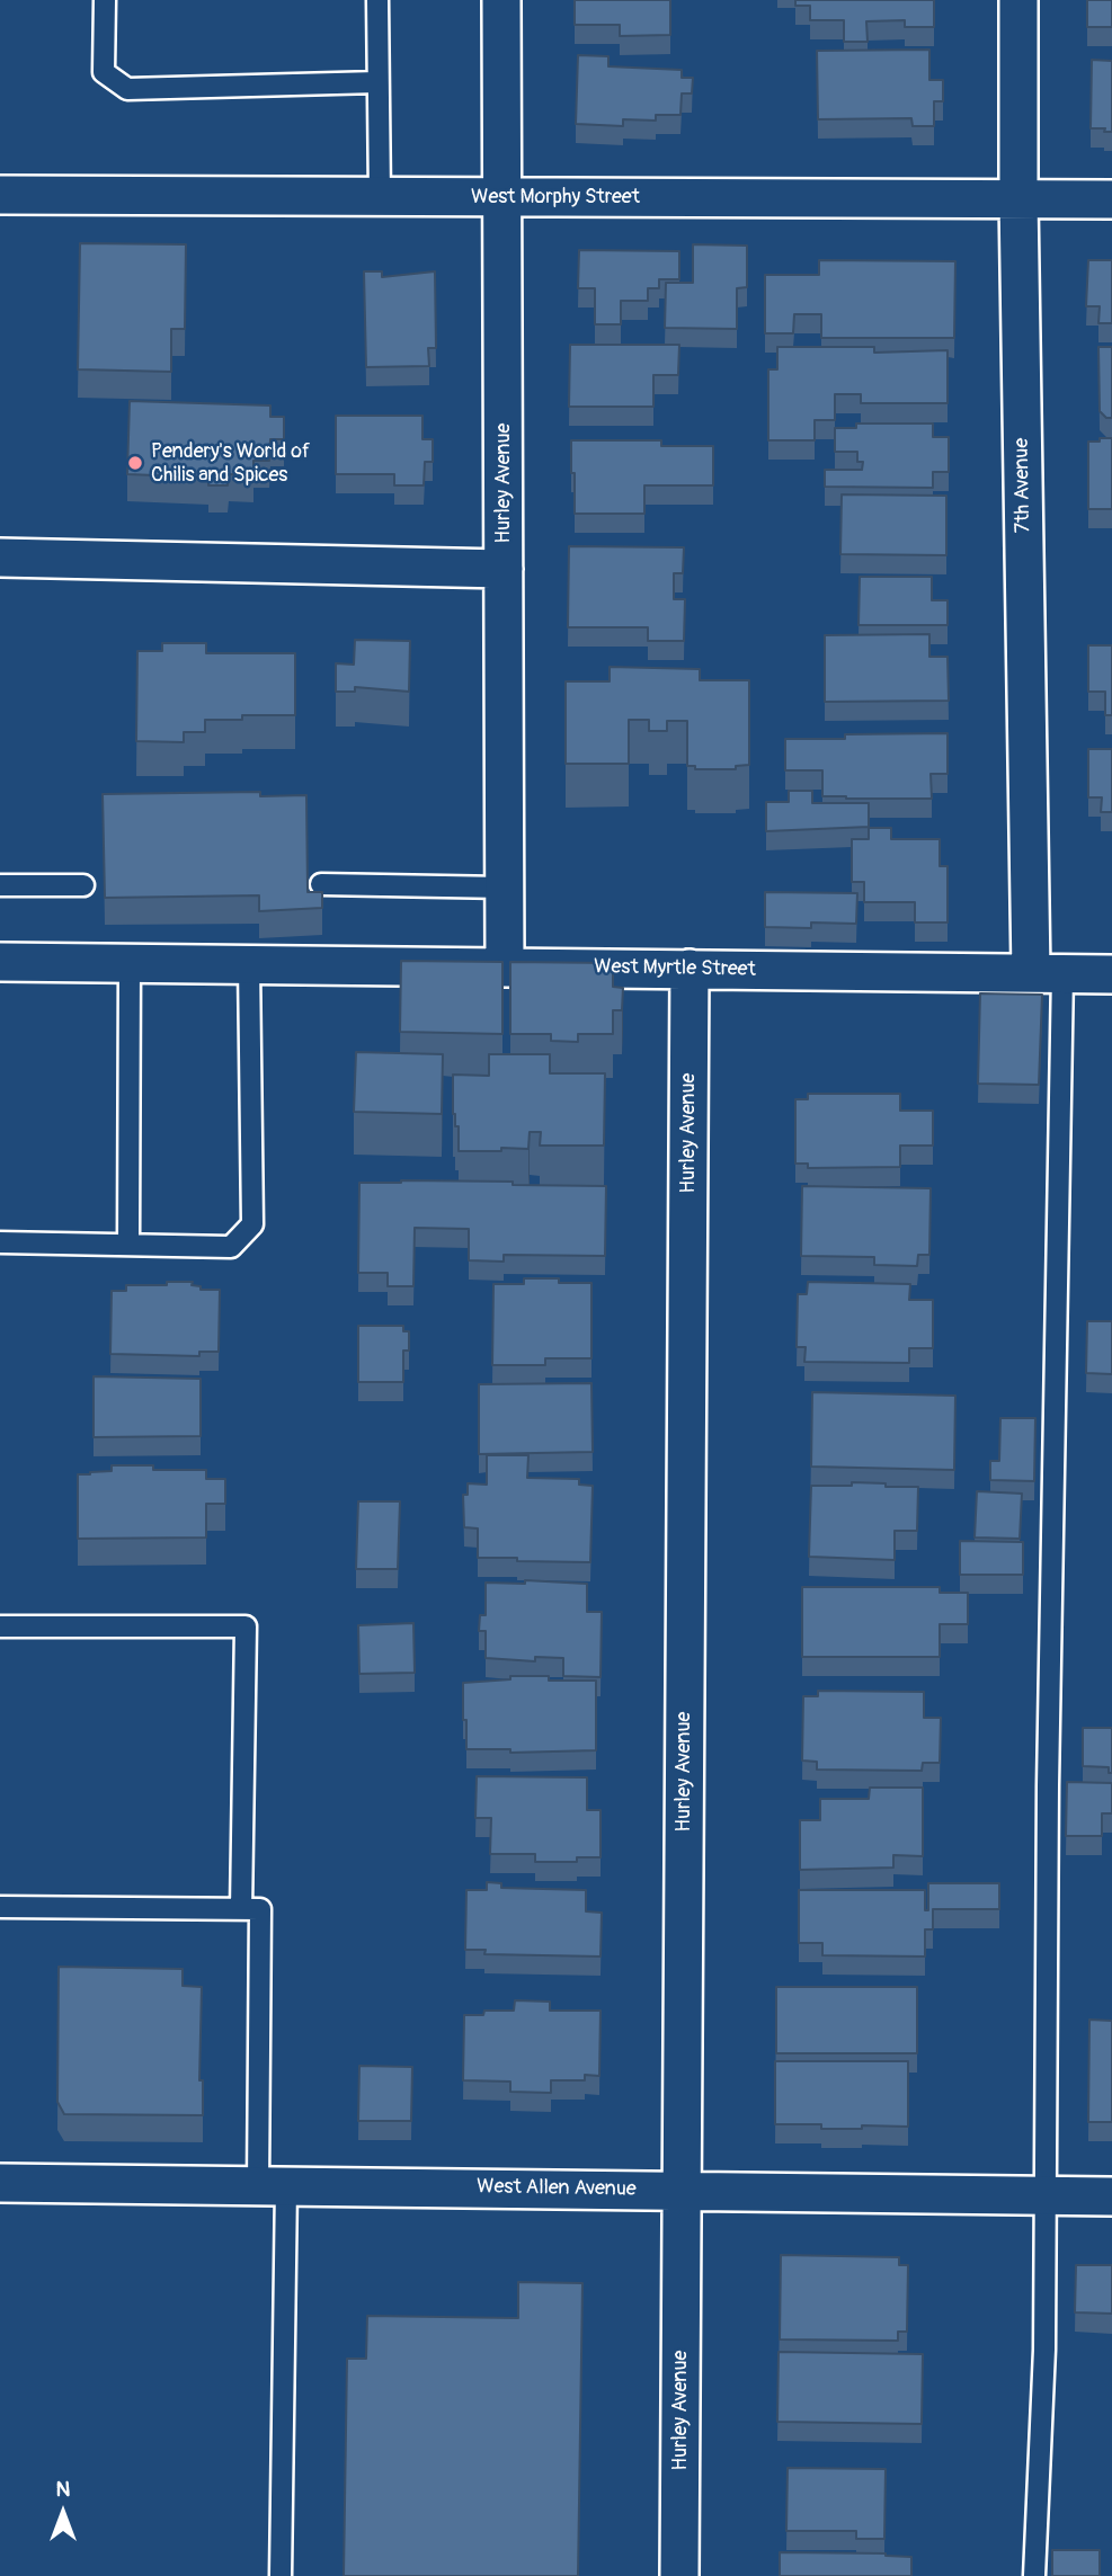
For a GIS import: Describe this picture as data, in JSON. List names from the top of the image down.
{
  "streets": {
    "street": [
      "West Morphy Street",
      "Hurley Avenue",
      "7th Avenue",
      "West Myrtle Street",
      "West Allen Avenue"
    ]
  },
  "crossings": [
    ["West Morphy Street", "Hurley Avenue"],
    ["West Morphy Street", "7th Avenue"],
    ["Hurley Avenue", "West Myrtle Street"],
    ["Hurley Avenue", "West Allen Avenue"],
    ["7th Avenue", "West Myrtle Street"]
  ],
  "places": ["Pendery's World of Chilis and Spices"],
  "north": "top"
}
